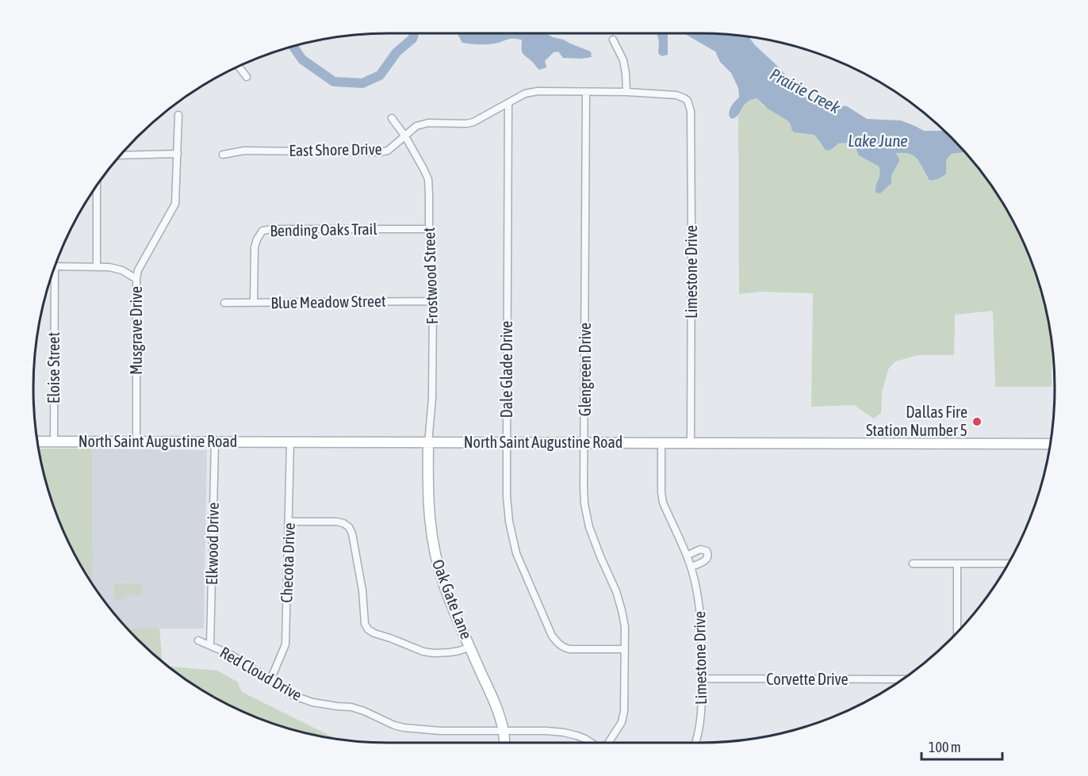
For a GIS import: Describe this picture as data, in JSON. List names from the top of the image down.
{
  "streets": {
    "street": [
      "East Shore Drive",
      "Bending Oaks Trail",
      "Limestone Drive",
      "Frostwood Street",
      "Blue Meadow Street",
      "Musgrave Drive",
      "Eloise Street",
      "Dale Glade Drive",
      "Glengreen Drive",
      "North Saint Augustine Road",
      "Elkwood Drive",
      "Checota Drive",
      "Oak Gate Lane",
      "Red Cloud Drive",
      "Corvette Drive"
    ]
  },
  "crossings": [
    ["East Shore Drive", "Limestone Drive"],
    ["East Shore Drive", "Frostwood Street"],
    ["East Shore Drive", "Dale Glade Drive"],
    ["East Shore Drive", "Glengreen Drive"],
    ["Bending Oaks Trail", "Frostwood Street"],
    ["Bending Oaks Trail", "Blue Meadow Street"],
    ["Limestone Drive", "North Saint Augustine Road"],
    ["Limestone Drive", "Corvette Drive"],
    ["Frostwood Street", "Blue Meadow Street"],
    ["Frostwood Street", "North Saint Augustine Road"],
    ["Frostwood Street", "Oak Gate Lane"],
    ["Musgrave Drive", "North Saint Augustine Road"],
    ["Eloise Street", "North Saint Augustine Road"],
    ["Dale Glade Drive", "Glengreen Drive"],
    ["Dale Glade Drive", "North Saint Augustine Road"],
    ["Glengreen Drive", "North Saint Augustine Road"],
    ["North Saint Augustine Road", "Elkwood Drive"],
    ["North Saint Augustine Road", "Checota Drive"],
    ["North Saint Augustine Road", "Oak Gate Lane"],
    ["Elkwood Drive", "Red Cloud Drive"],
    ["Checota Drive", "Red Cloud Drive"],
    ["Oak Gate Lane", "Red Cloud Drive"]
  ],
  "water": ["Prairie Creek", "Lake June"],
  "places": ["Dallas Fire Station Number 5"],
  "scale_bar": "100 m"
}
